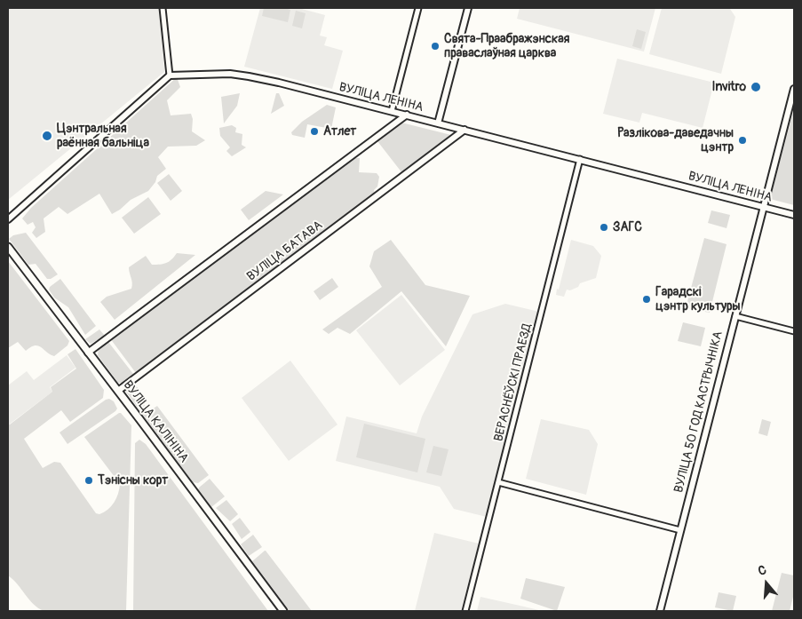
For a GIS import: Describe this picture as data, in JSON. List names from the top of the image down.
{
  "streets": {
    "main road": ["ВУЛІЦА КАЛІНІНА"],
    "street": [
      "ВУЛІЦА ЛЕНІНА",
      "ВУЛІЦА БАТАВА",
      "ВЕРАСНЁЎСКІ ПРАЕЗД",
      "ВУЛІЦА 50 ГОД КАСТРЫЧНІКА"
    ]
  },
  "crossings": [
    ["ВУЛІЦА ЛЕНІНА", "ВУЛІЦА БАТАВА"],
    ["ВУЛІЦА ЛЕНІНА", "ВЕРАСНЁЎСКІ ПРАЕЗД"],
    ["ВУЛІЦА ЛЕНІНА", "ВУЛІЦА 50 ГОД КАСТРЫЧНІКА"],
    ["ВУЛІЦА БАТАВА", "ВУЛІЦА КАЛІНІНА"]
  ],
  "places": [
    "Свята-Праабражэнская праваслаўная царква",
    "Invitro",
    "Атлет",
    "Цэнтральная раённая бальніца",
    "Разлікова-даведачны цэнтр",
    "ЗАГС",
    "Гарадскі цэнтр культуры",
    "Тэнісны корт"
  ],
  "north": "top"
}
